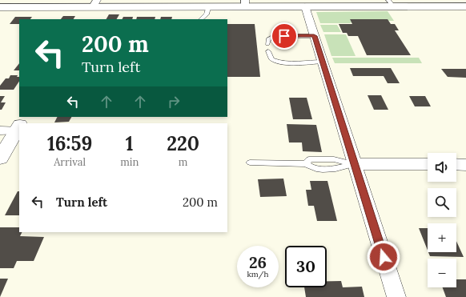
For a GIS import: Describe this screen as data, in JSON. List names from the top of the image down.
{
  "page": {
    "turn": ["200 m", "Turn left"],
    "eta": [
      "16:59",
      "Arrival",
      "1",
      "min",
      "220",
      "m"
    ],
    "map_buttons": ["+", "−"],
    "list": [
      {
        "name": "Turn left",
        "value": "200 m"
      }
    ],
    "speed": "26 km/h",
    "limit": "30"
  }
}
